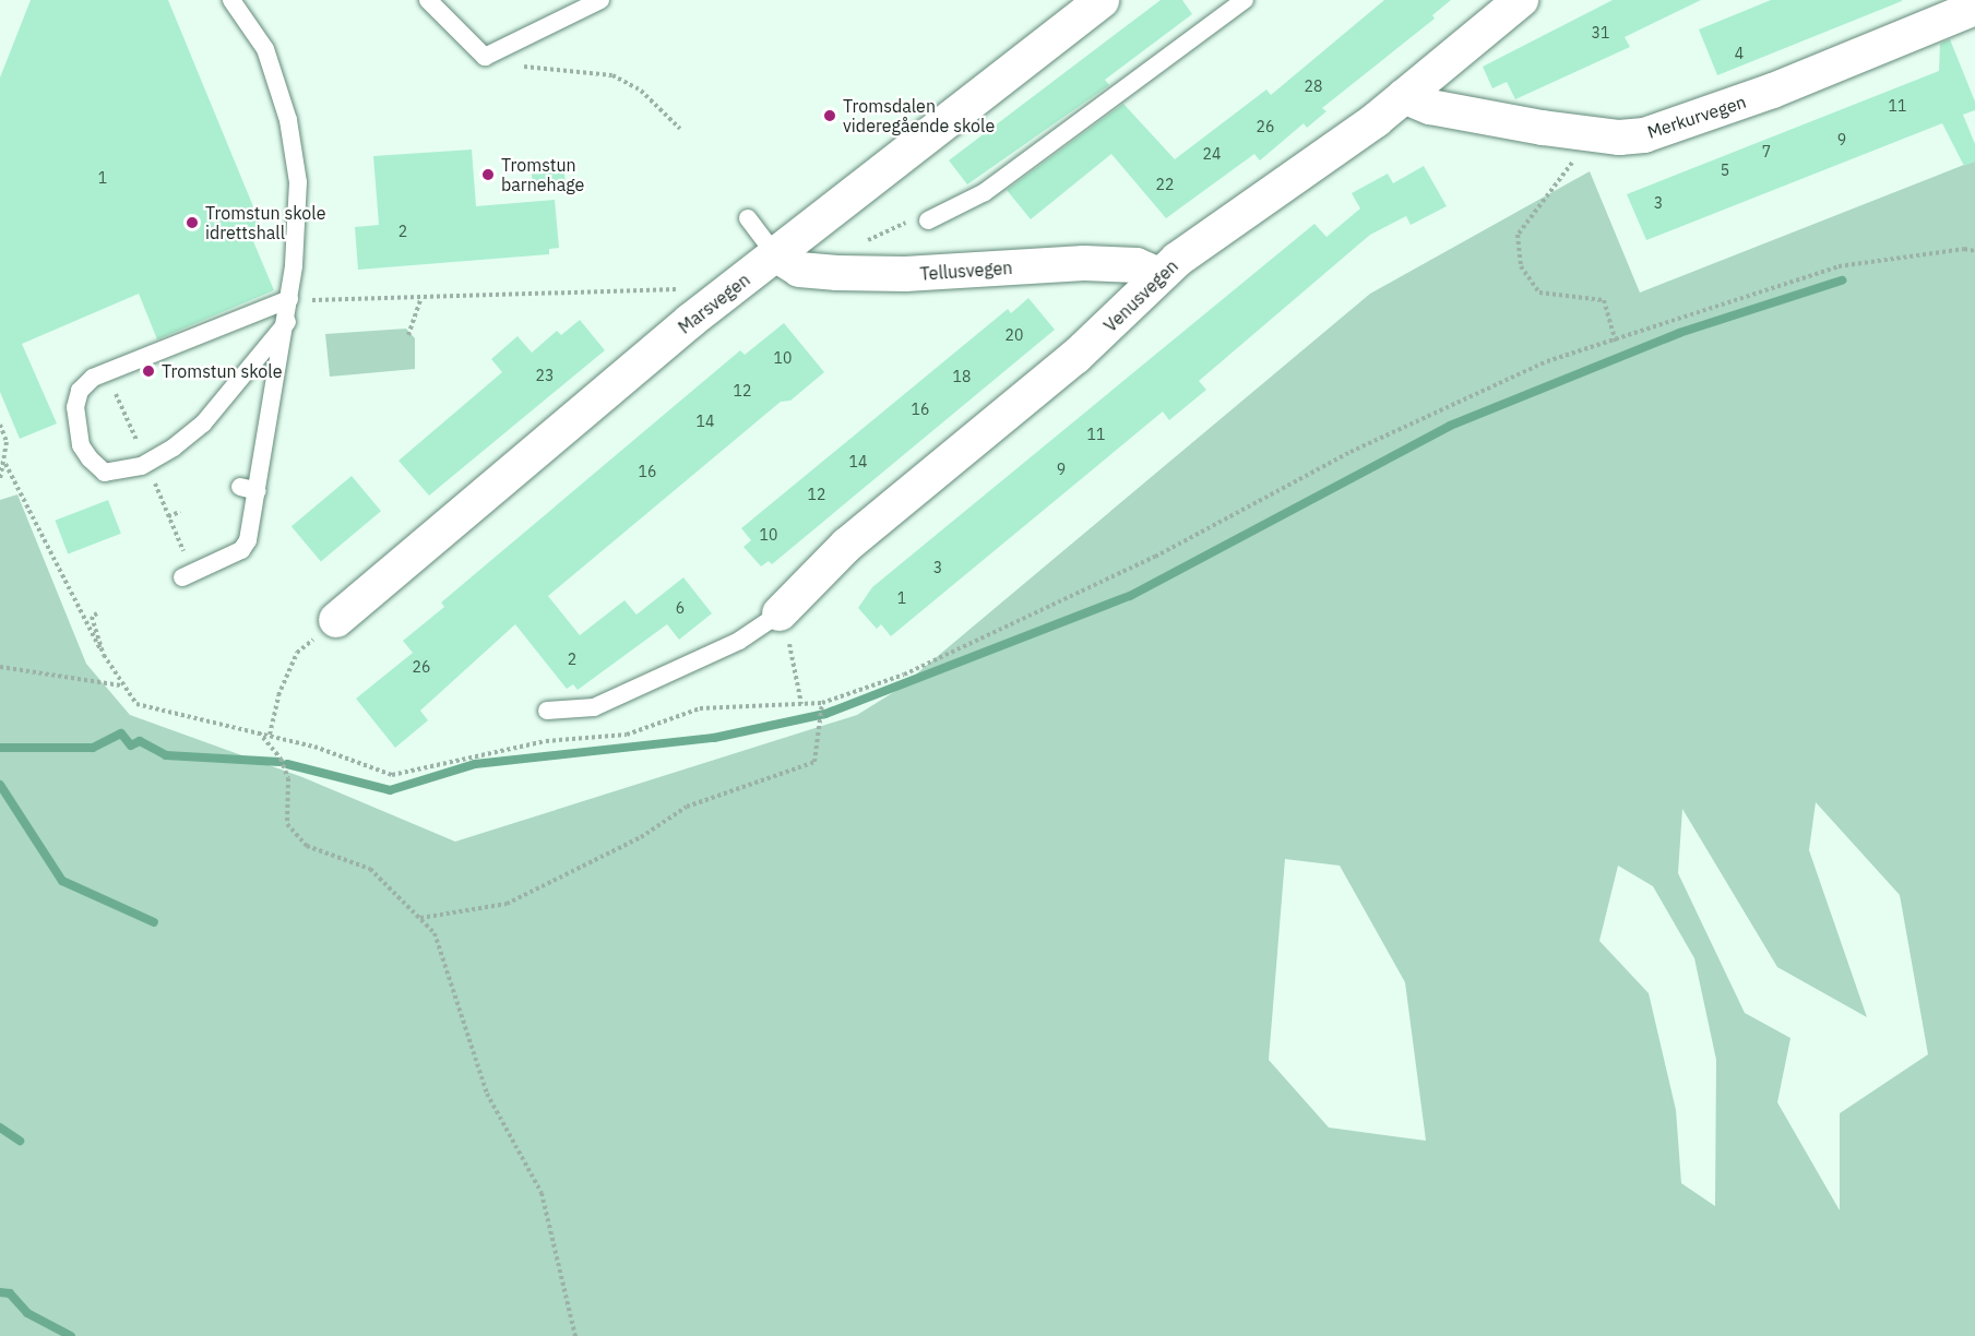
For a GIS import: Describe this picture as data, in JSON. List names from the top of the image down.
{
  "streets": {
    "street": [
      "Merkurvegen",
      "Tellusvegen",
      "Venusvegen",
      "Marsvegen"
    ]
  },
  "crossings": [
    ["Merkurvegen", "Venusvegen"],
    ["Tellusvegen", "Venusvegen"],
    ["Tellusvegen", "Marsvegen"]
  ],
  "places": [
    "Tromsdalen videregående skole",
    "Tromstun barnehage",
    "Tromstun skole idrettshall",
    "Tromstun skole"
  ],
  "house_numbers": [
    "31",
    "4",
    "28",
    "11",
    "26",
    "9",
    "7",
    "24",
    "5",
    "1",
    "22",
    "3",
    "2",
    "20",
    "10",
    "23",
    "18",
    "12",
    "16",
    "14",
    "11",
    "14",
    "9",
    "16",
    "12",
    "10",
    "3",
    "1",
    "6",
    "2",
    "26"
  ]
}
